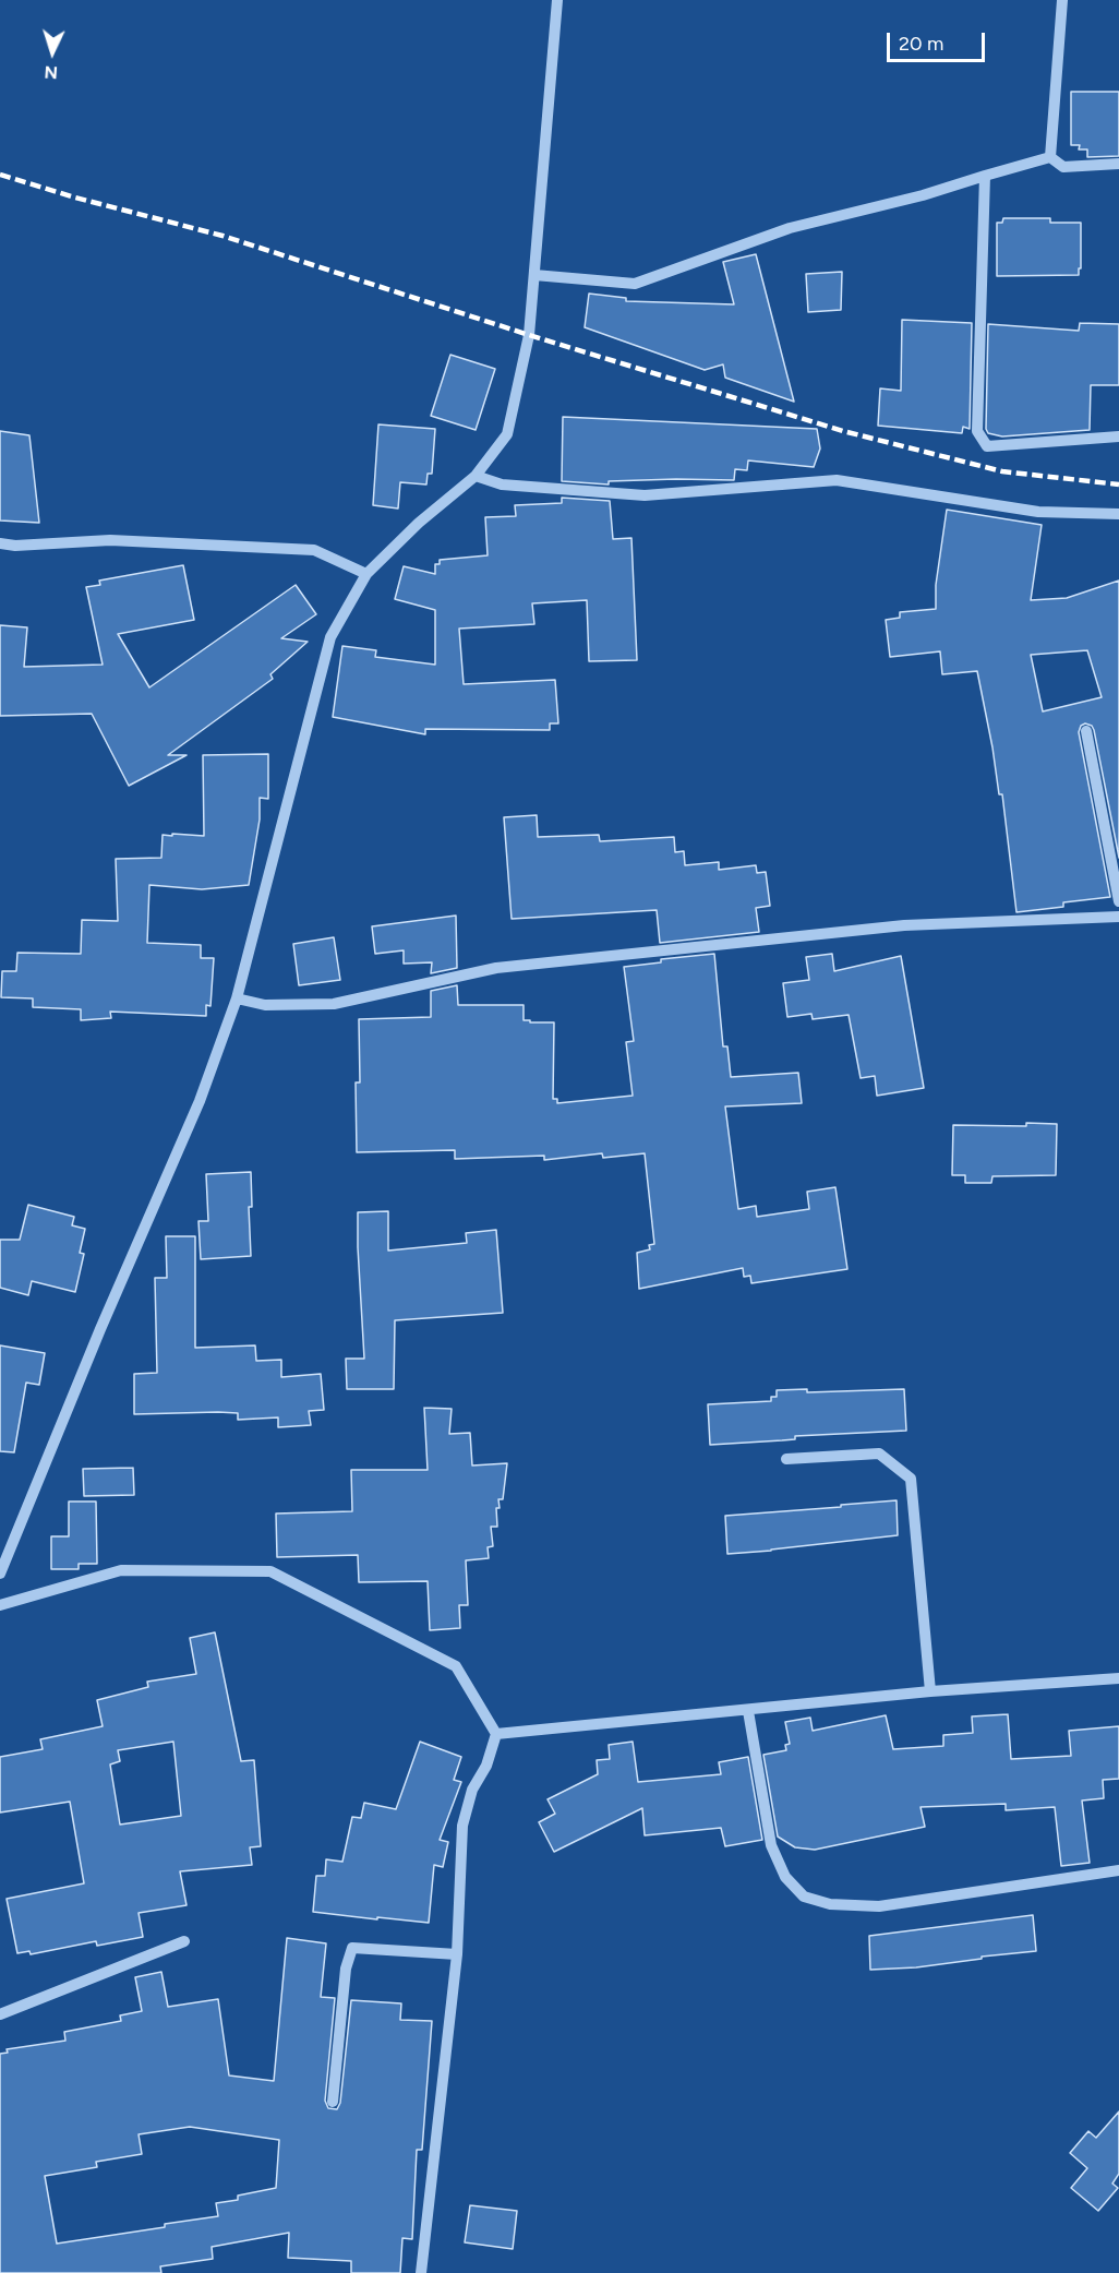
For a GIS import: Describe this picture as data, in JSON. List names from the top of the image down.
{
  "scale_bar": "20 m",
  "north": "bottom"
}
